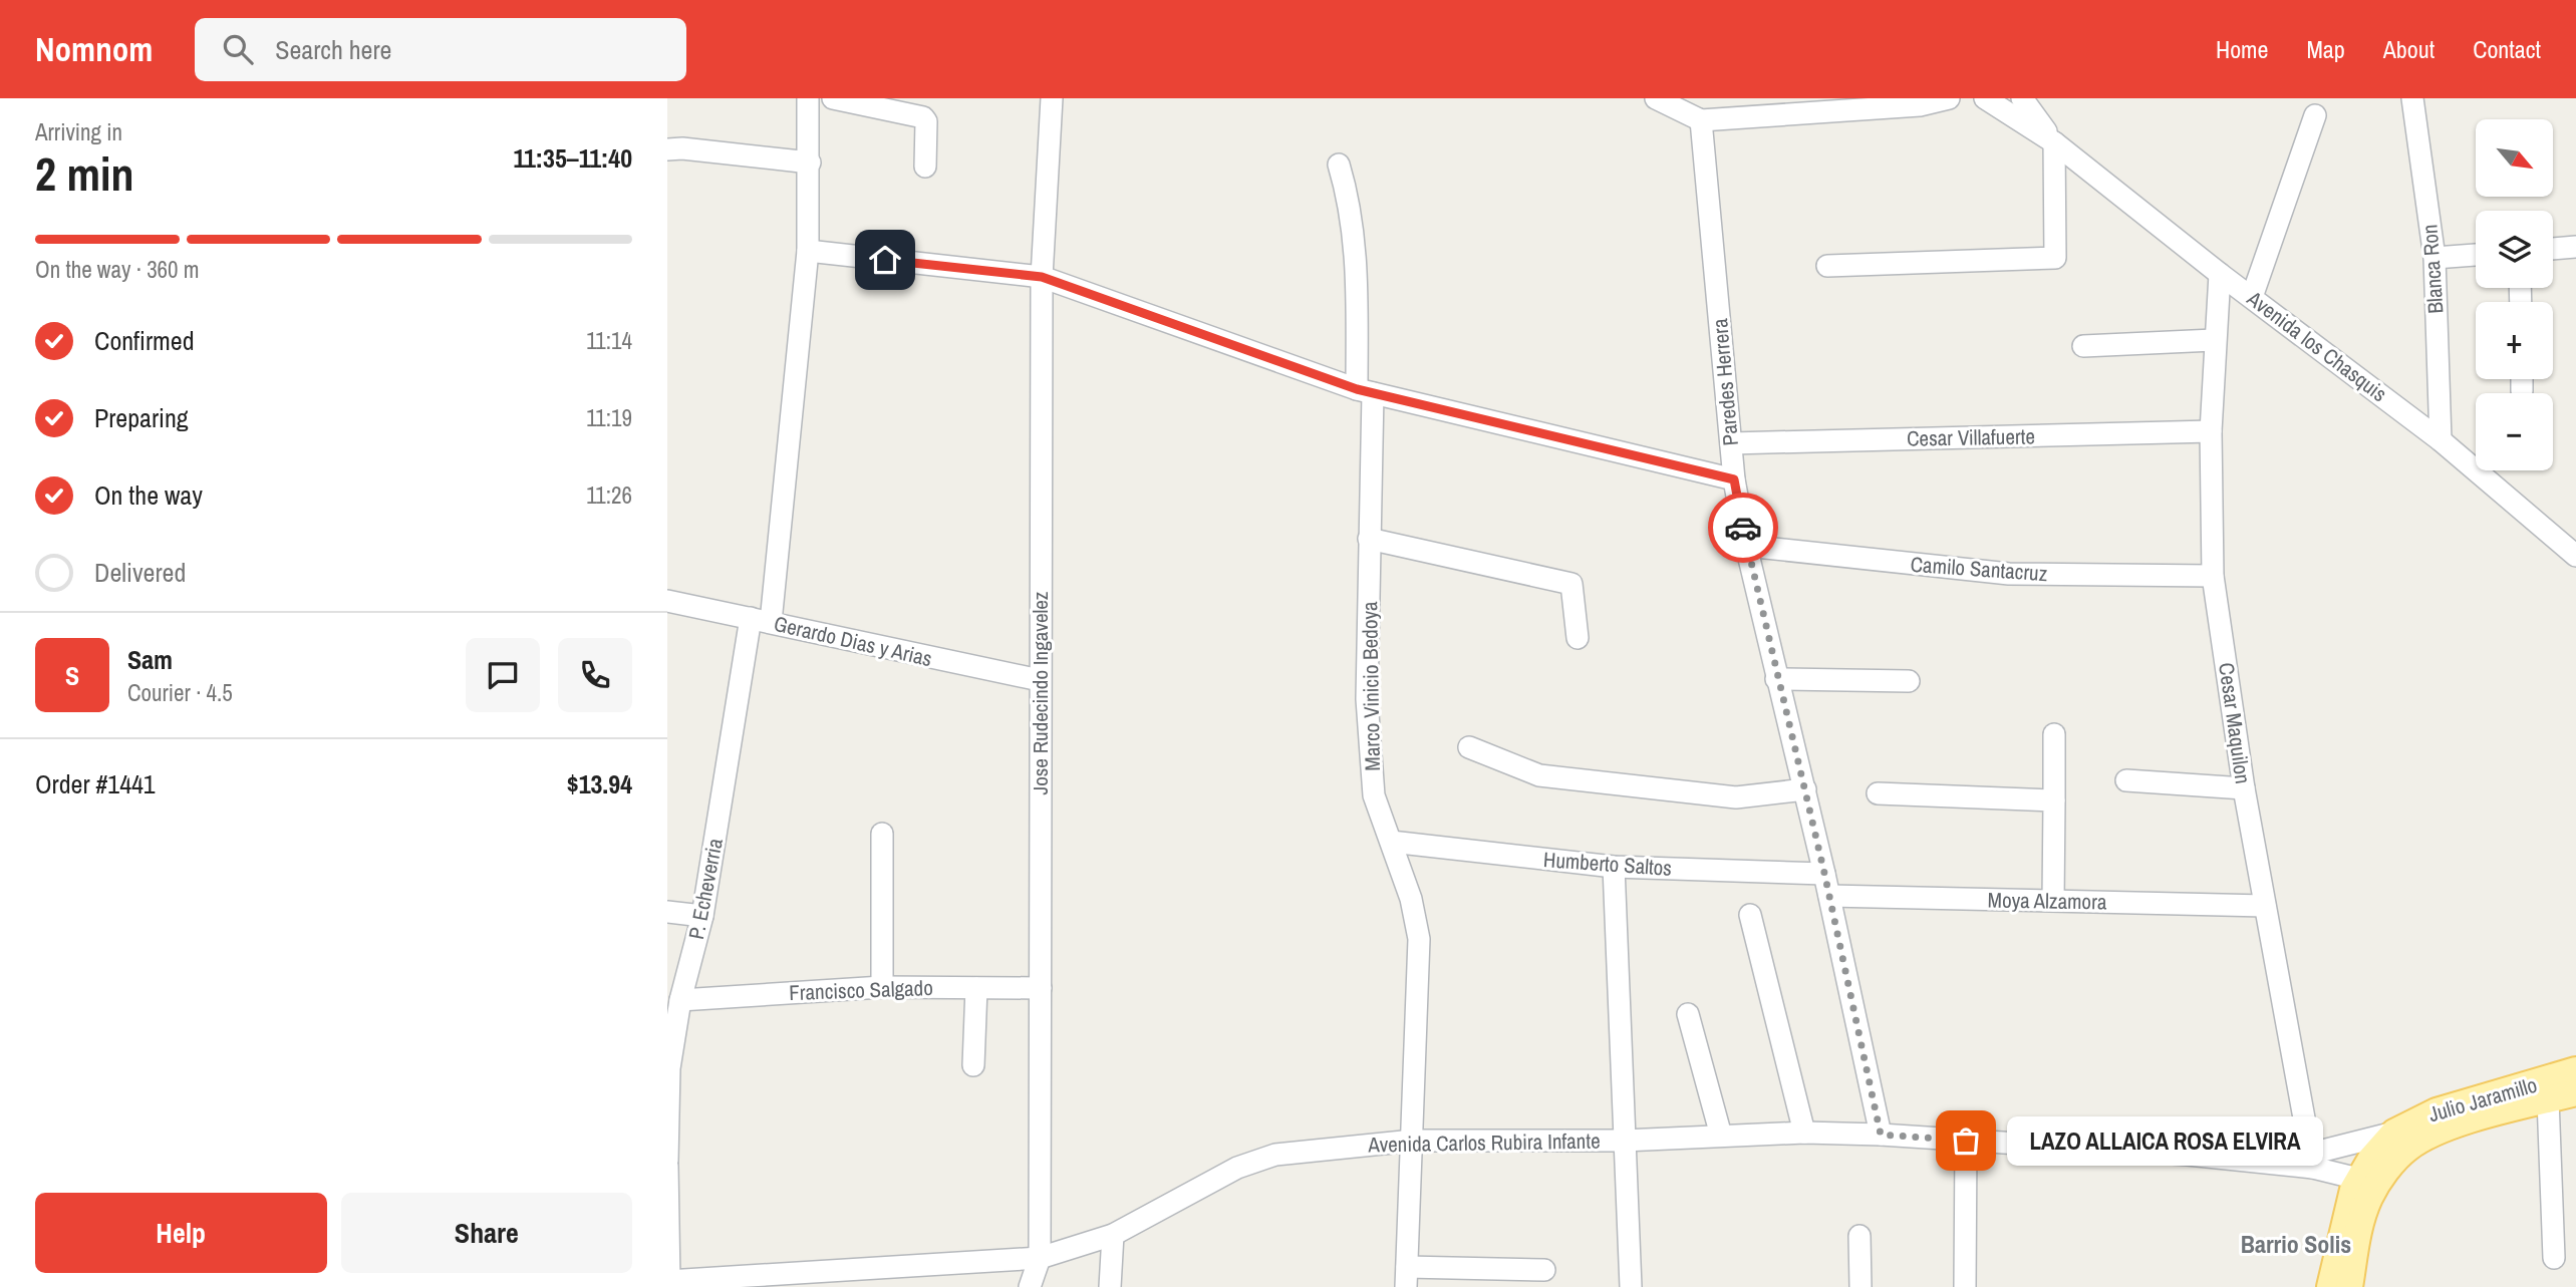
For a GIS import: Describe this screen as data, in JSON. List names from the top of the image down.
{
  "streets": {
    "main road": ["Julio Jaramillo"],
    "street": [
      "Blanca Ron",
      "Avenida los Chasquis",
      "Paredes Herrera",
      "Cesar Villafuerte",
      "Camilo Santacruz",
      "Gerardo Dias y Arias",
      "Marco Vinicio Bedoya",
      "Jose Rudecindo Ingavelez",
      "Cesar Maquilon",
      "Humberto Saltos",
      "P. Echeverria",
      "Moya Alzamora",
      "Francisco Salgado",
      "Avenida Carlos Rubira Infante"
    ]
  },
  "crossings": [
    ["Blanca Ron", "Avenida los Chasquis"],
    ["Avenida los Chasquis", "Cesar Maquilon"],
    ["Paredes Herrera", "Cesar Villafuerte"],
    ["Paredes Herrera", "Camilo Santacruz"],
    ["Paredes Herrera", "Humberto Saltos"],
    ["Paredes Herrera", "Moya Alzamora"],
    ["Paredes Herrera", "Avenida Carlos Rubira Infante"],
    ["Cesar Villafuerte", "Cesar Maquilon"],
    ["Camilo Santacruz", "Cesar Maquilon"],
    ["Gerardo Dias y Arias", "Jose Rudecindo Ingavelez"],
    ["Gerardo Dias y Arias", "P. Echeverria"],
    ["Marco Vinicio Bedoya", "Humberto Saltos"],
    ["Marco Vinicio Bedoya", "Avenida Carlos Rubira Infante"],
    ["Jose Rudecindo Ingavelez", "Francisco Salgado"],
    ["Jose Rudecindo Ingavelez", "Avenida Carlos Rubira Infante"],
    ["Cesar Maquilon", "Moya Alzamora"],
    ["Cesar Maquilon", "Avenida Carlos Rubira Infante"],
    ["P. Echeverria", "Francisco Salgado"],
    ["P. Echeverria", "Avenida Carlos Rubira Infante"],
    ["Julio Jaramillo", "Avenida Carlos Rubira Infante"]
  ],
  "districts": ["Barrio Solis"],
  "places": ["LAZO ALLAICA ROSA ELVIRA"],
  "north": "bottom right",
  "page": {
    "header": "Nomnom",
    "search": "Search here",
    "nav": [
      "Home",
      "Map",
      "About",
      "Contact"
    ],
    "heading": ["2 min", "Arriving in", "11:35–11:40"],
    "panel": [
      "Sam",
      "Courier · 4.5",
      "Order #1441",
      "$13.94"
    ],
    "map_buttons": ["+", "−"],
    "bar": "On the way · 360 m",
    "list": [
      ["Confirmed", "11:14"],
      ["Preparing", "11:19"],
      ["On the way", "11:26"],
      "Delivered"
    ],
    "round": "S",
    "bubble": "LAZO ALLAICA ROSA ELVIRA",
    "buttons": ["Help", "Share"]
  }
}
